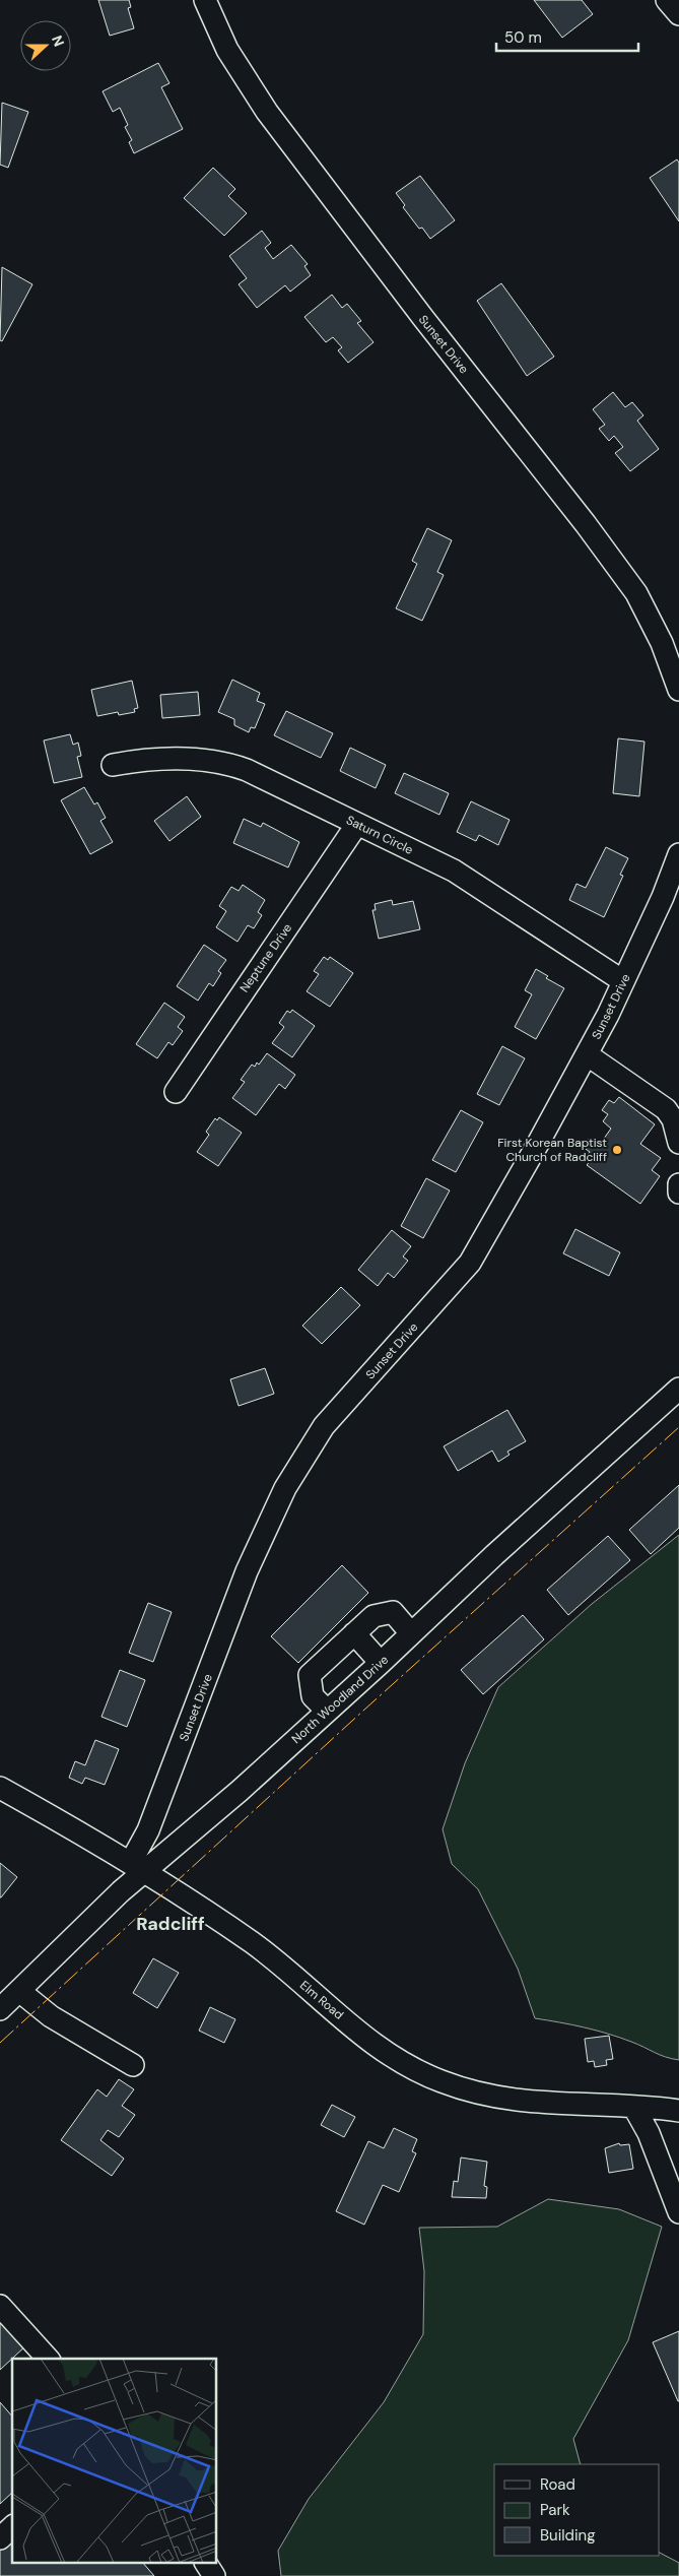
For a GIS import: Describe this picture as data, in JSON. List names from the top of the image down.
{
  "streets": {
    "street": [
      "Sunset Drive",
      "Saturn Circle",
      "Neptune Drive",
      "North Woodland Drive",
      "Elm Road"
    ]
  },
  "crossings": [
    ["Sunset Drive", "Saturn Circle"],
    ["Sunset Drive", "North Woodland Drive"],
    ["Sunset Drive", "Elm Road"],
    ["Saturn Circle", "Neptune Drive"],
    ["North Woodland Drive", "Elm Road"]
  ],
  "districts": ["Radcliff"],
  "places": ["First Korean Baptist Church of Radcliff"],
  "legend": ["Road", "Park", "Building"],
  "scale_bar": "50 m",
  "north": "right"
}
